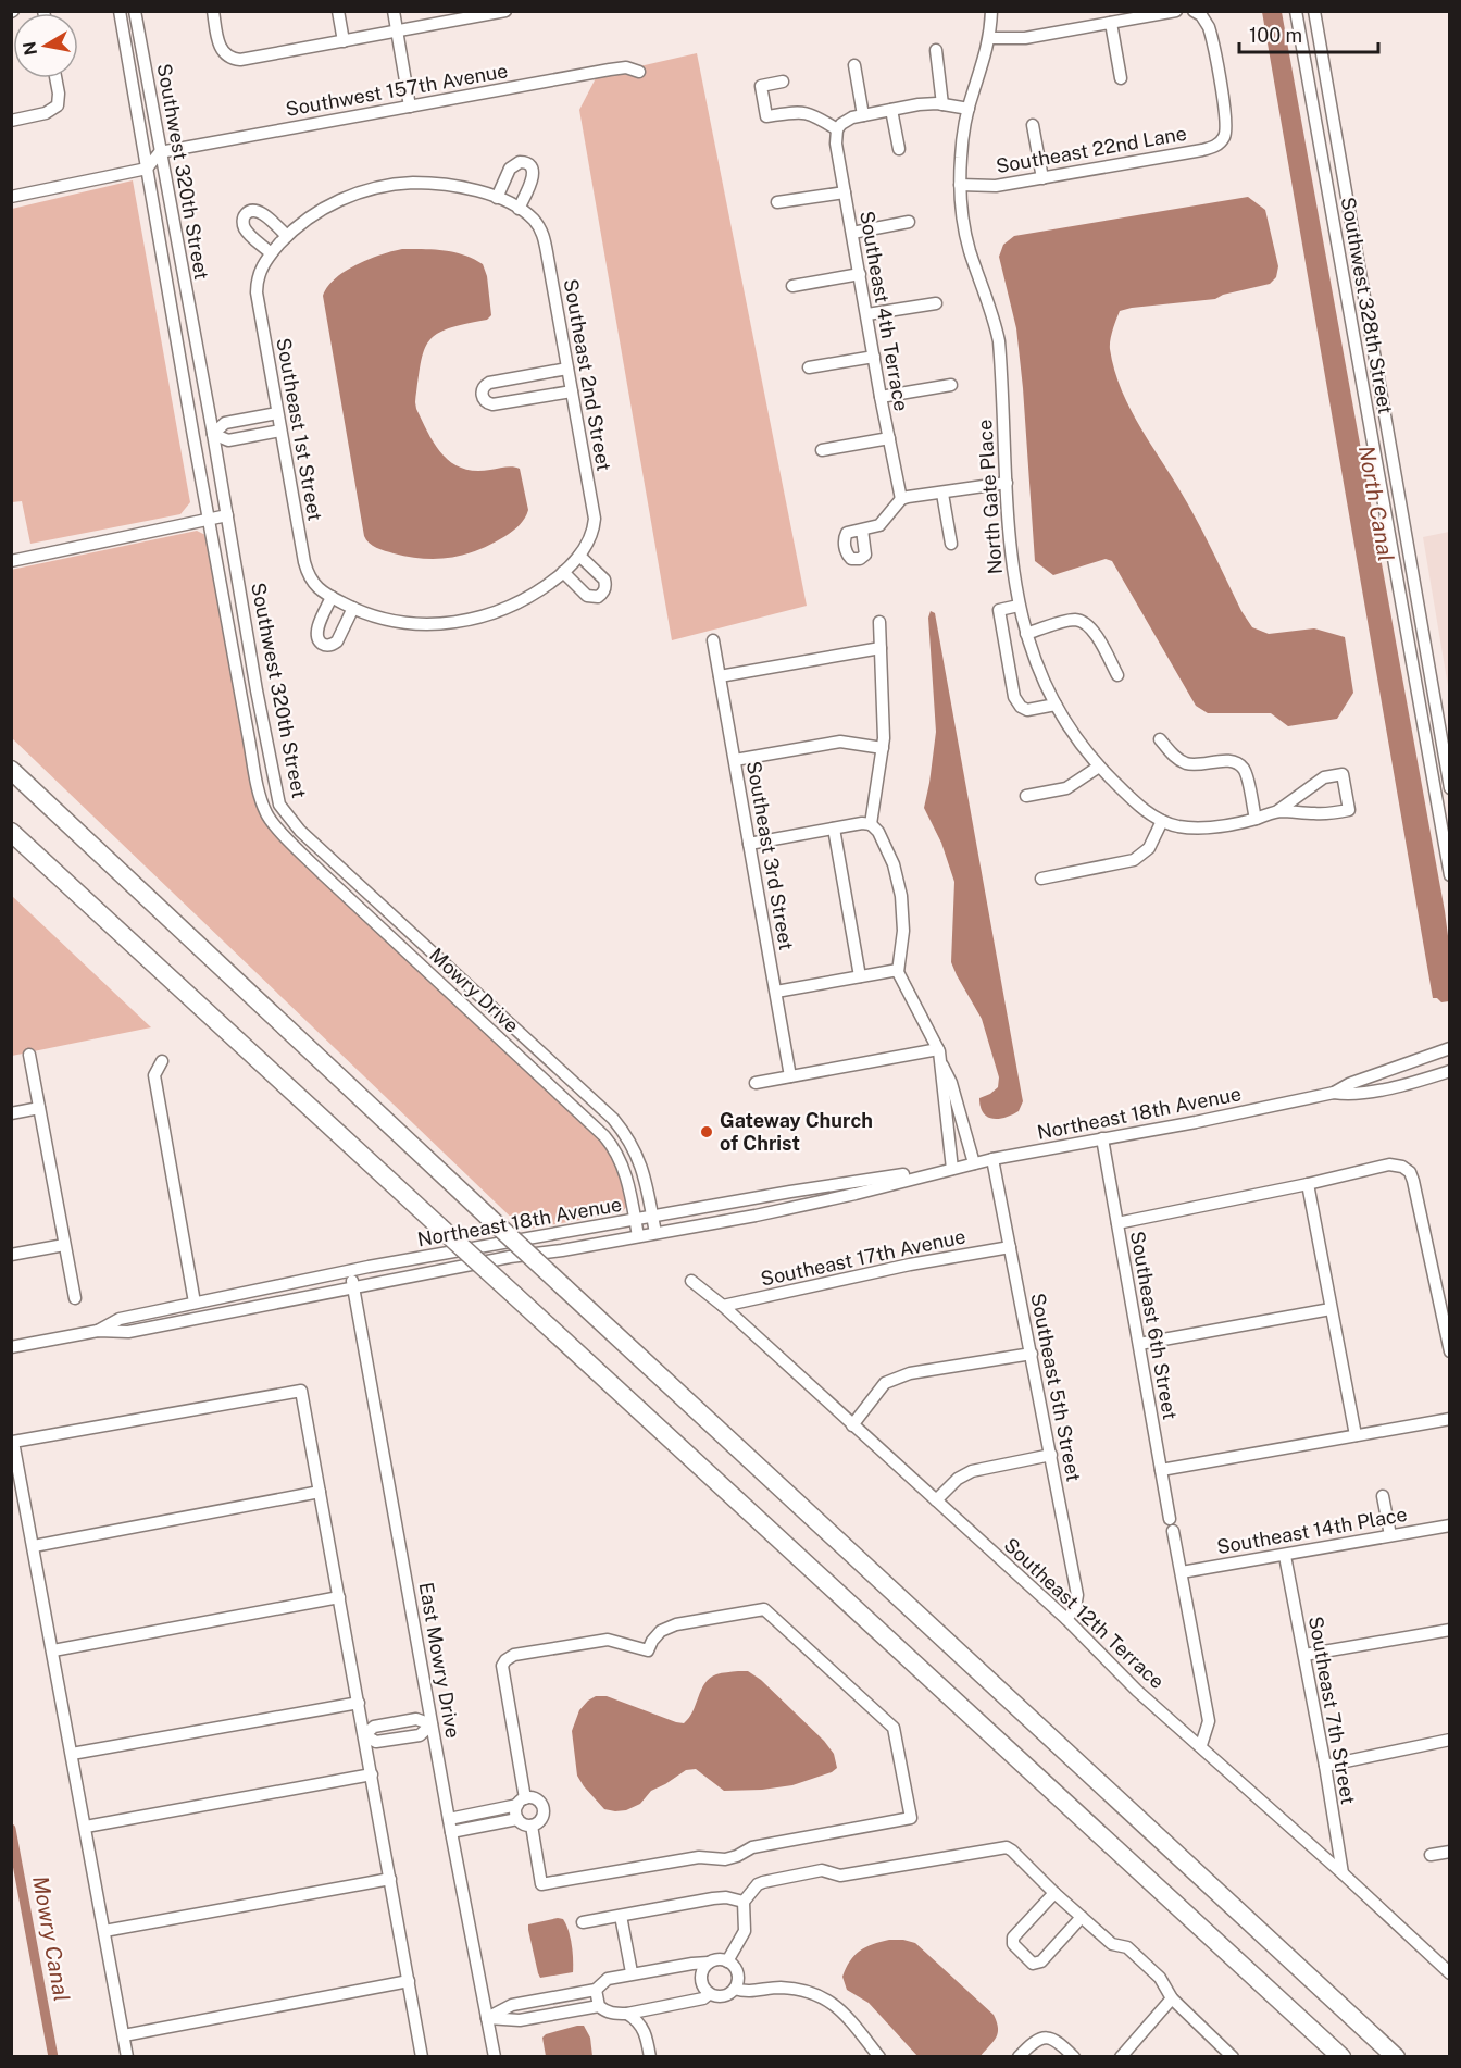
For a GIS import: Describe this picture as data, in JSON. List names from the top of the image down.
{
  "streets": {
    "street": [
      "Southwest 157th Avenue",
      "Southeast 22nd Lane",
      "Southwest 320th Street",
      "Southwest 328th Street",
      "Southeast 4th Terrace",
      "Southeast 2nd Street",
      "Southeast 1st Street",
      "North Gate Place",
      "Southeast 3rd Street",
      "Mowry Drive",
      "Northeast 18th Avenue",
      "Southeast 17th Avenue",
      "Southeast 6th Street",
      "Southeast 5th Street",
      "Southeast 14th Place",
      "Southeast 12th Terrace",
      "East Mowry Drive",
      "Southeast 7th Street"
    ]
  },
  "crossings": [
    ["Southwest 157th Avenue", "Southwest 320th Street"],
    ["Southeast 22nd Lane", "North Gate Place"],
    ["Southwest 320th Street", "Mowry Drive"],
    ["Southwest 320th Street", "Northeast 18th Avenue"],
    ["Southeast 2nd Street", "Southeast 1st Street"],
    ["Mowry Drive", "Northeast 18th Avenue"],
    ["Northeast 18th Avenue", "Southeast 6th Street"],
    ["Northeast 18th Avenue", "Southeast 5th Street"],
    ["Northeast 18th Avenue", "East Mowry Drive"],
    ["Southeast 17th Avenue", "Southeast 5th Street"],
    ["Southeast 17th Avenue", "Southeast 12th Terrace"],
    ["Southeast 6th Street", "Southeast 14th Place"],
    ["Southeast 6th Street", "Southeast 12th Terrace"],
    ["Southeast 5th Street", "Southeast 12th Terrace"],
    ["Southeast 14th Place", "Southeast 7th Street"],
    ["Southeast 12th Terrace", "Southeast 7th Street"]
  ],
  "water": ["North Canal", "Mowry Canal"],
  "places": ["Gateway Church of Christ"],
  "scale_bar": "100 m",
  "north": "left"
}
